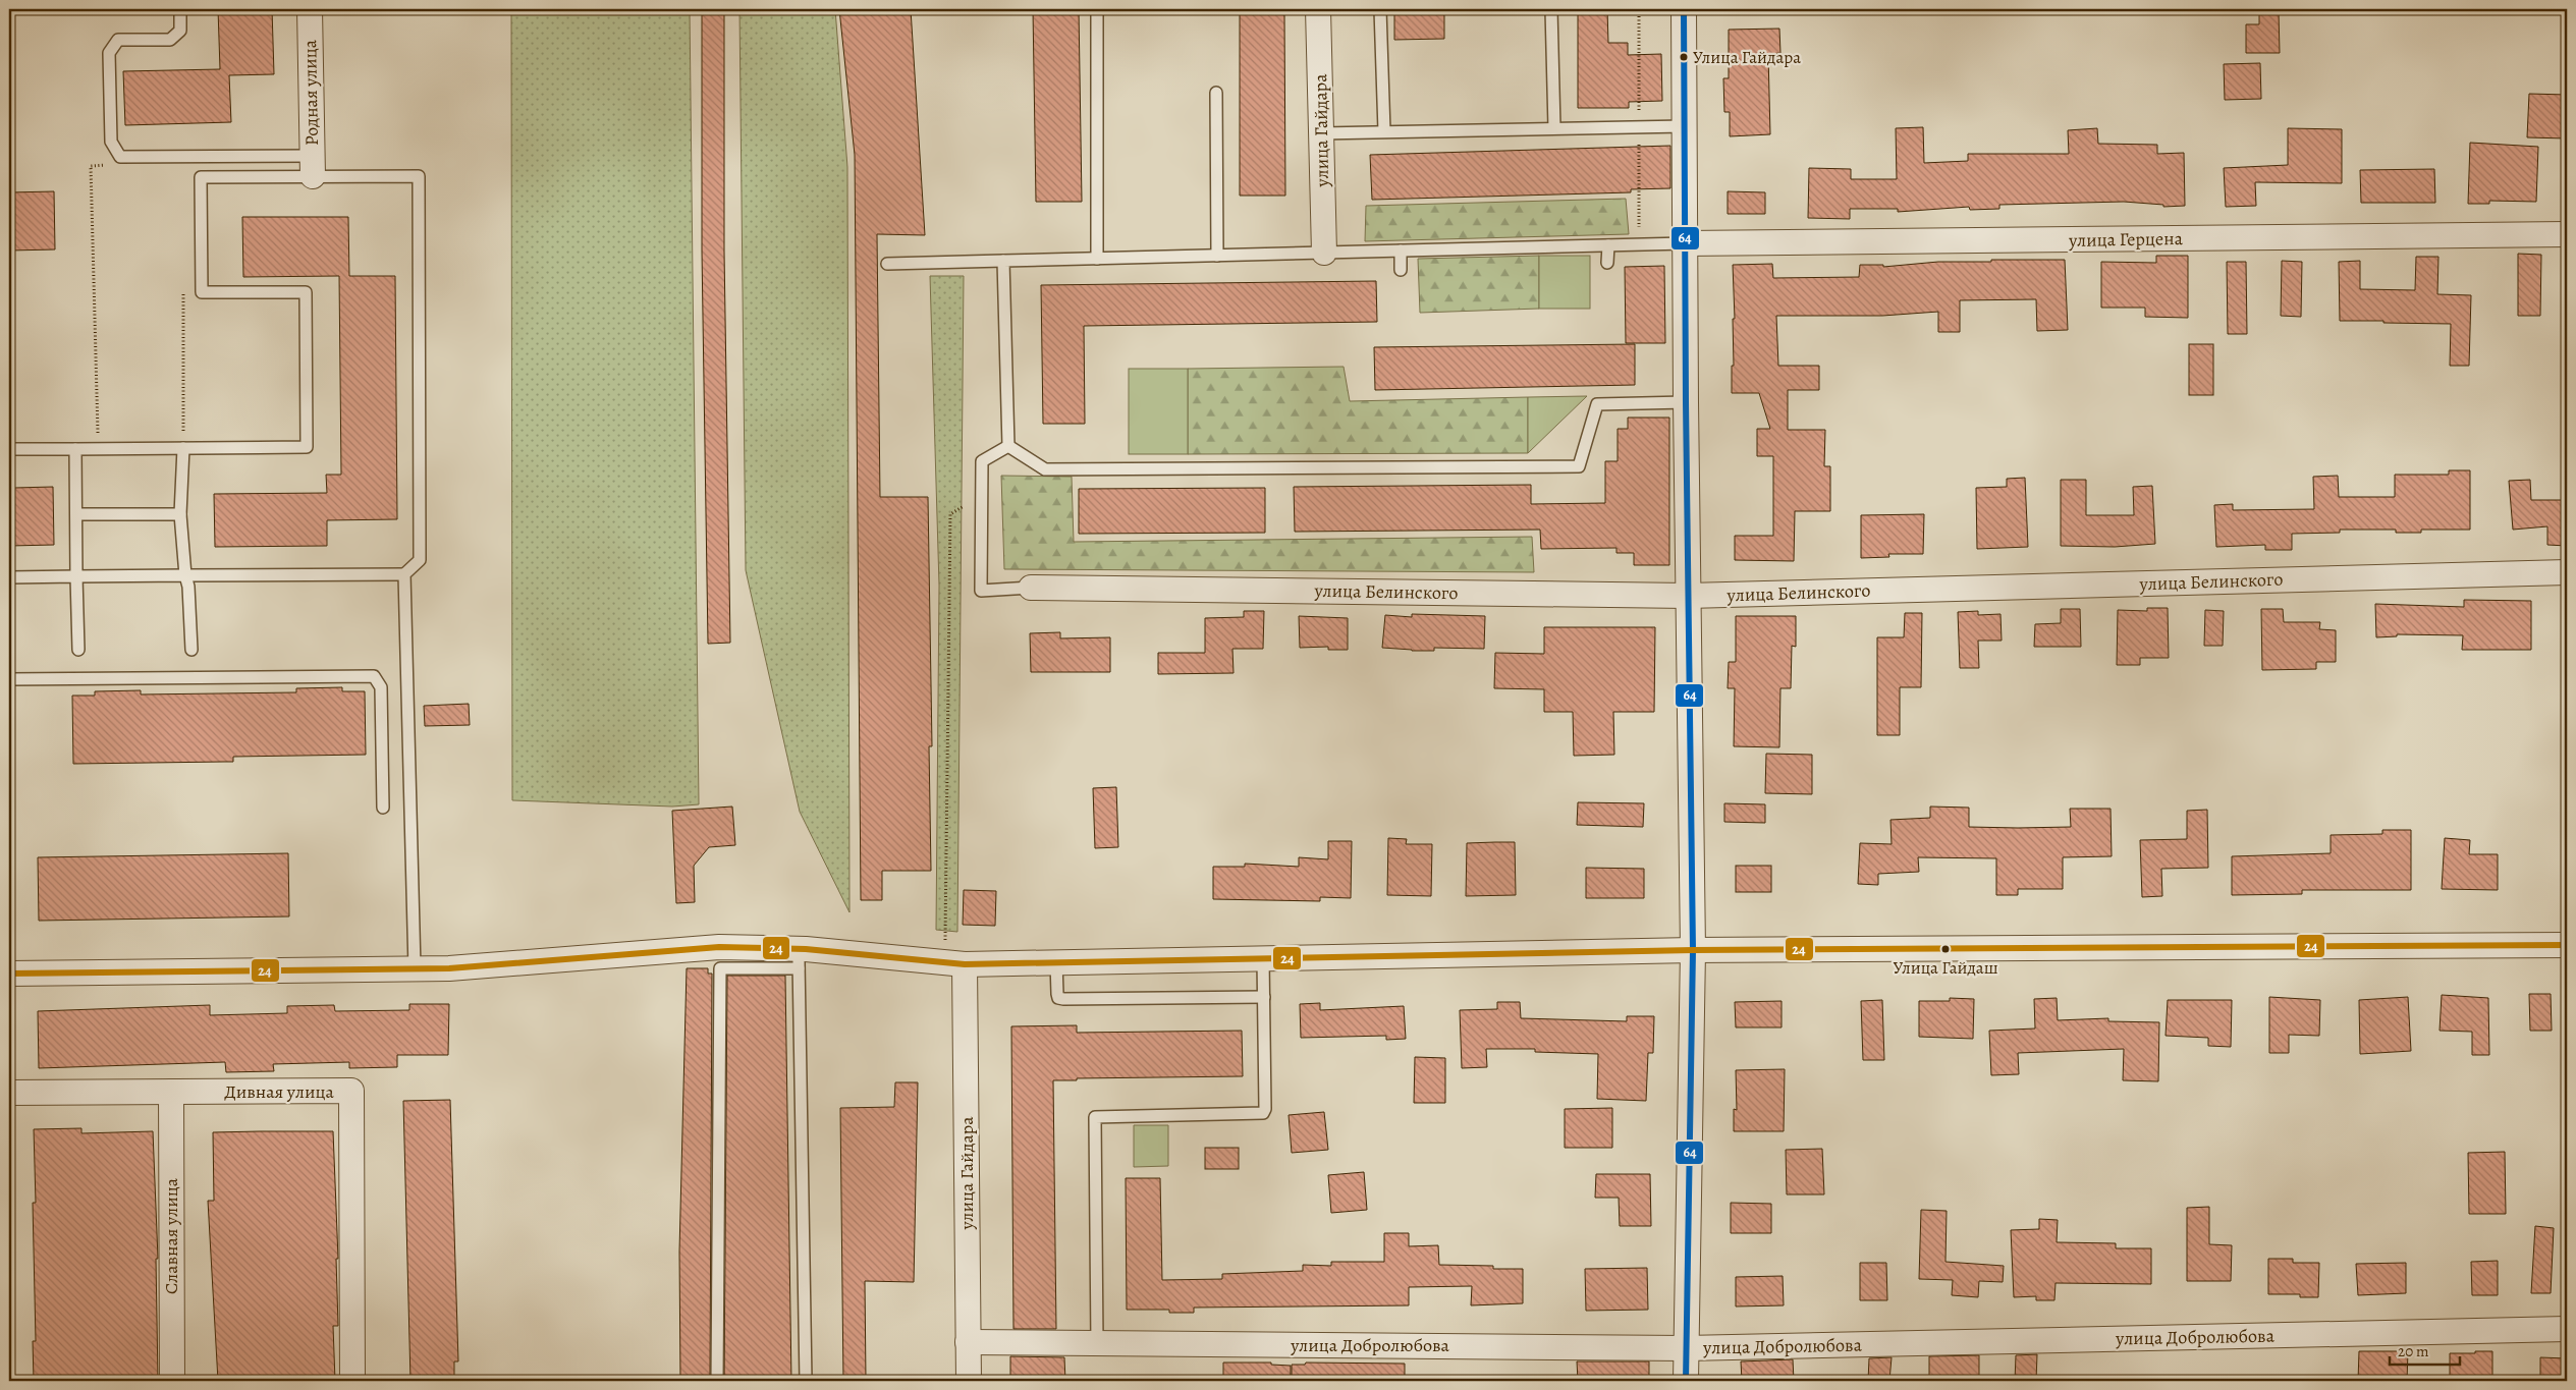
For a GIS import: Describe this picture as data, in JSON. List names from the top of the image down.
{
  "streets": {
    "street": [
      "Родная улица",
      "улица Гайдара",
      "улица Герцена",
      "улица Белинского",
      "Дивная улица",
      "Славная улица",
      "улица Добролюбова"
    ]
  },
  "crossings": [
    ["улица Гайдара", "улица Добролюбова"],
    ["Дивная улица", "Славная улица"]
  ],
  "places": ["Улица Гайдара", "Улица Гайдаш"],
  "lines": ["transit line 64", "transit line 24"],
  "scale_bar": "20 m"
}
